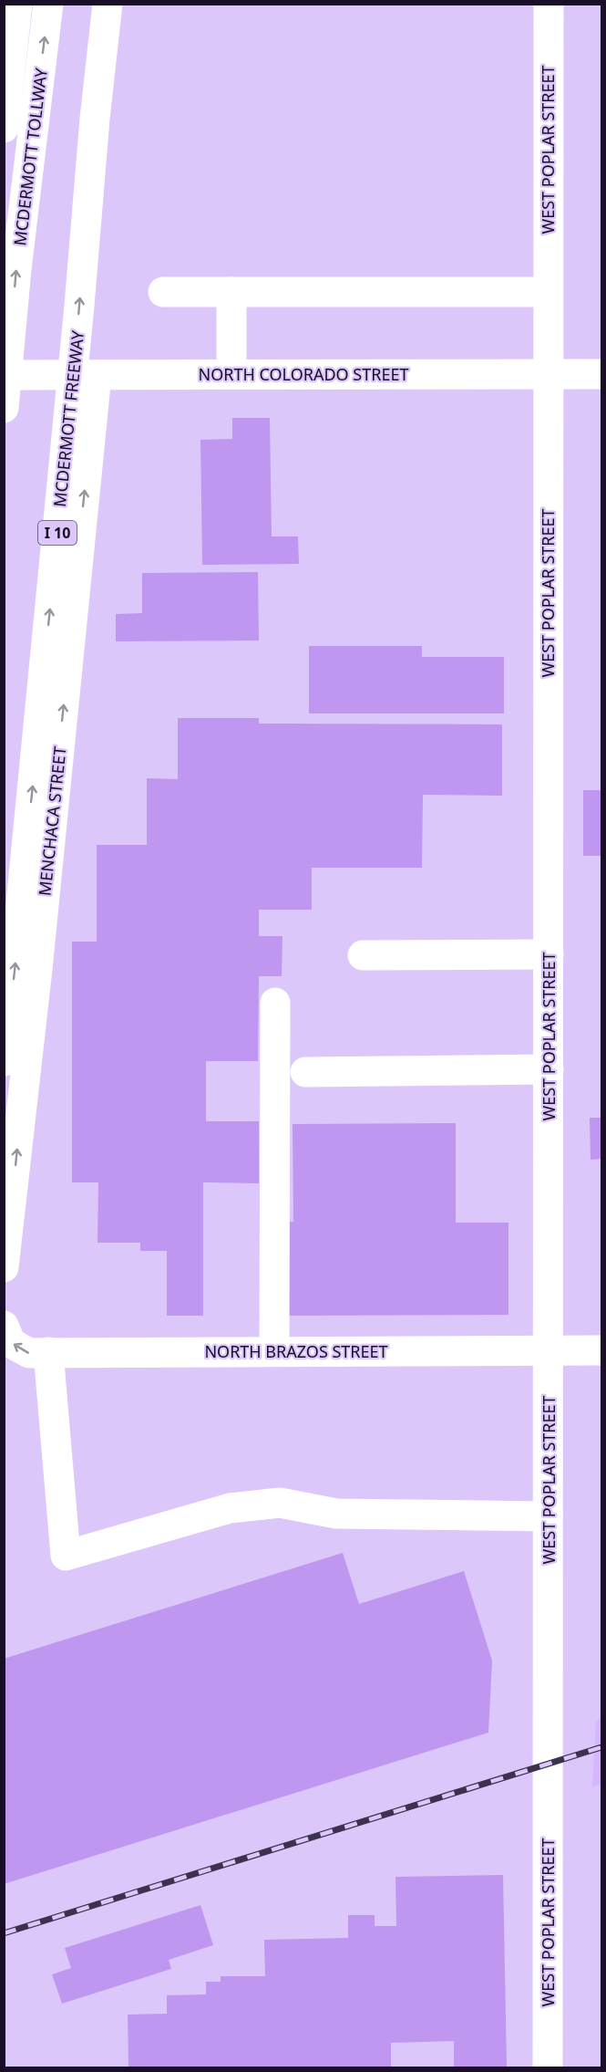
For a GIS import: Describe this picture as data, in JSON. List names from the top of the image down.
{
  "streets": {
    "main road": [
      "WEST POPLAR STREET",
      "MCDERMOTT TOLLWAY",
      "NORTH COLORADO STREET",
      "MCDERMOTT FREEWAY",
      "I 10",
      "MENCHACA STREET",
      "NORTH BRAZOS STREET"
    ]
  },
  "crossings": [
    ["WEST POPLAR STREET", "NORTH COLORADO STREET"],
    ["WEST POPLAR STREET", "NORTH BRAZOS STREET"],
    ["NORTH COLORADO STREET", "MENCHACA STREET"]
  ],
  "one_way": ["MCDERMOTT FREEWAY"]
}
